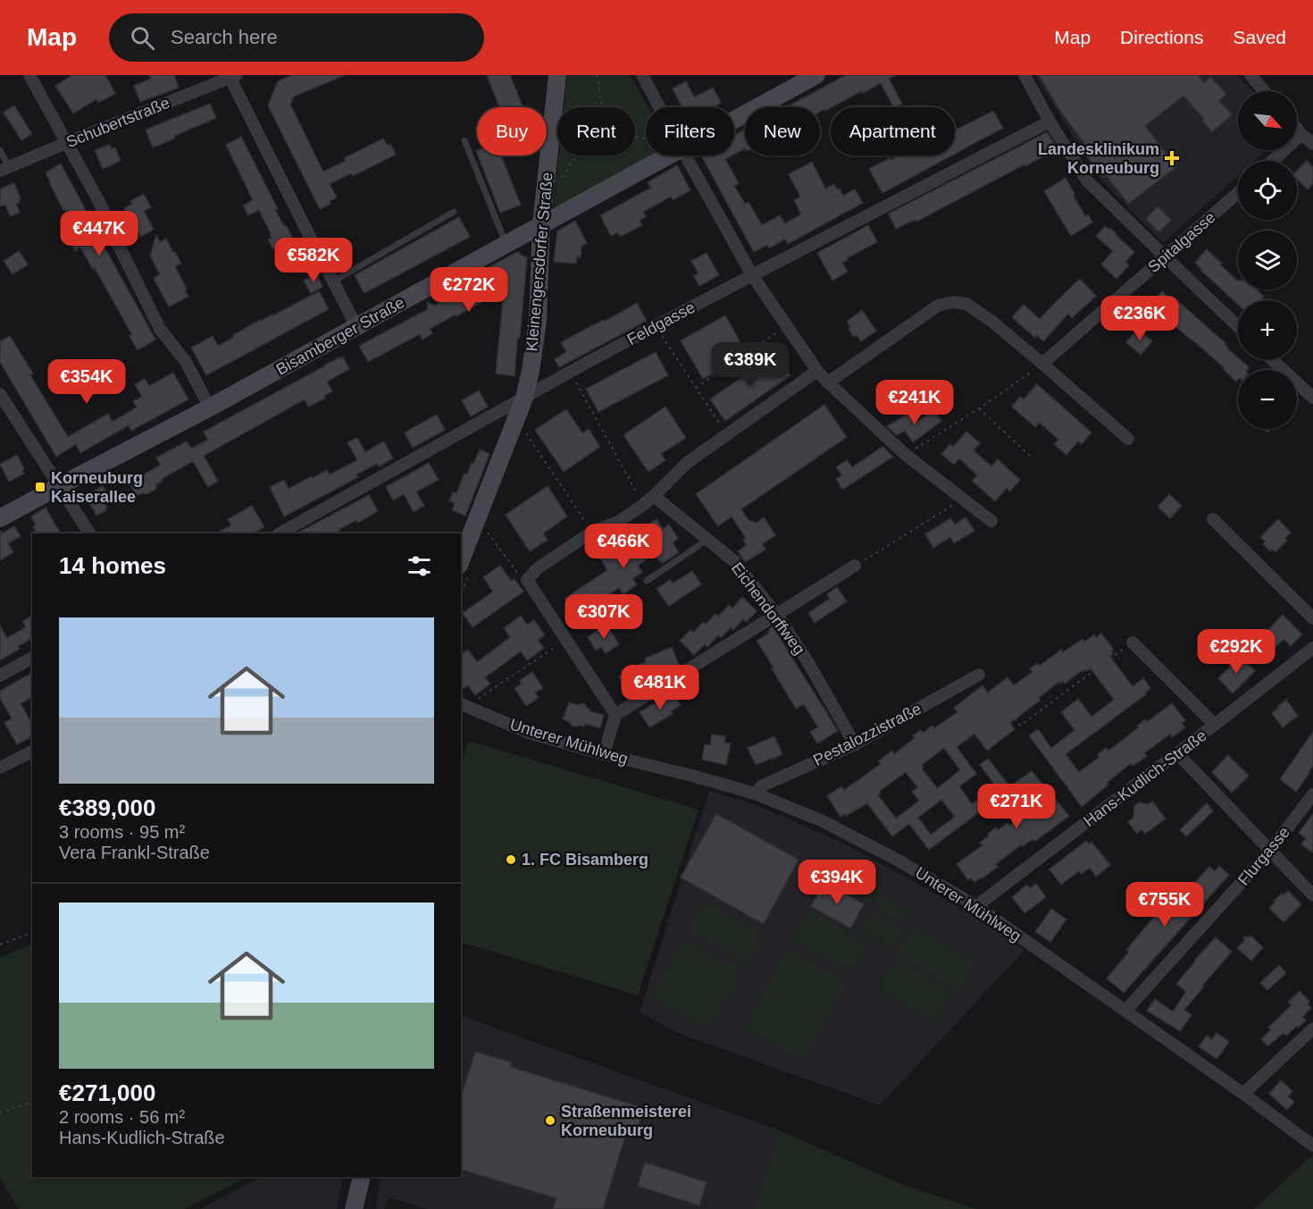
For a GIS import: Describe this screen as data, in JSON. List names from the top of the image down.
{
  "streets": {
    "street": [
      "Schubertstraße",
      "Spitalgasse",
      "Kleinengersdorfer Straße",
      "Feldgasse",
      "Bisamberger Straße",
      "Eichendorffweg",
      "Pestalozzistraße",
      "Unterer Mühlweg",
      "Hans-Kudlich-Straße",
      "Flurgasse"
    ]
  },
  "crossings": [
    ["Kleinengersdorfer Straße", "Feldgasse"],
    ["Kleinengersdorfer Straße", "Bisamberger Straße"],
    ["Eichendorffweg", "Pestalozzistraße"],
    ["Pestalozzistraße", "Unterer Mühlweg"],
    ["Unterer Mühlweg", "Hans-Kudlich-Straße"],
    ["Unterer Mühlweg", "Flurgasse"]
  ],
  "places": {
    "health": ["Landesklinikum Korneuburg"],
    "transit": ["Korneuburg Kaiserallee"],
    "other": ["1. FC Bisamberg", "Straßenmeisterei Korneuburg"]
  },
  "north": "bottom right",
  "page": {
    "header": "Map",
    "search": "Search here",
    "nav": ["Map", "Directions", "Saved"],
    "map_buttons": ["+", "−"],
    "chip": [
      "Buy",
      "Rent",
      "Filters",
      "New",
      "Apartment"
    ],
    "price": [
      "€447K",
      "€582K",
      "€272K",
      "€236K",
      "€389K",
      "€354K",
      "€241K",
      "€466K",
      "€307K",
      "€292K",
      "€481K",
      "€271K",
      "€394K",
      "€755K"
    ],
    "heading": "14 homes",
    "list": [
      {
        "name": "€389,000",
        "note": "3 rooms · 95 m² · Vera Frankl-Straße"
      },
      {
        "name": "€271,000",
        "note": "2 rooms · 56 m² · Hans-Kudlich-Straße"
      }
    ]
  }
}
